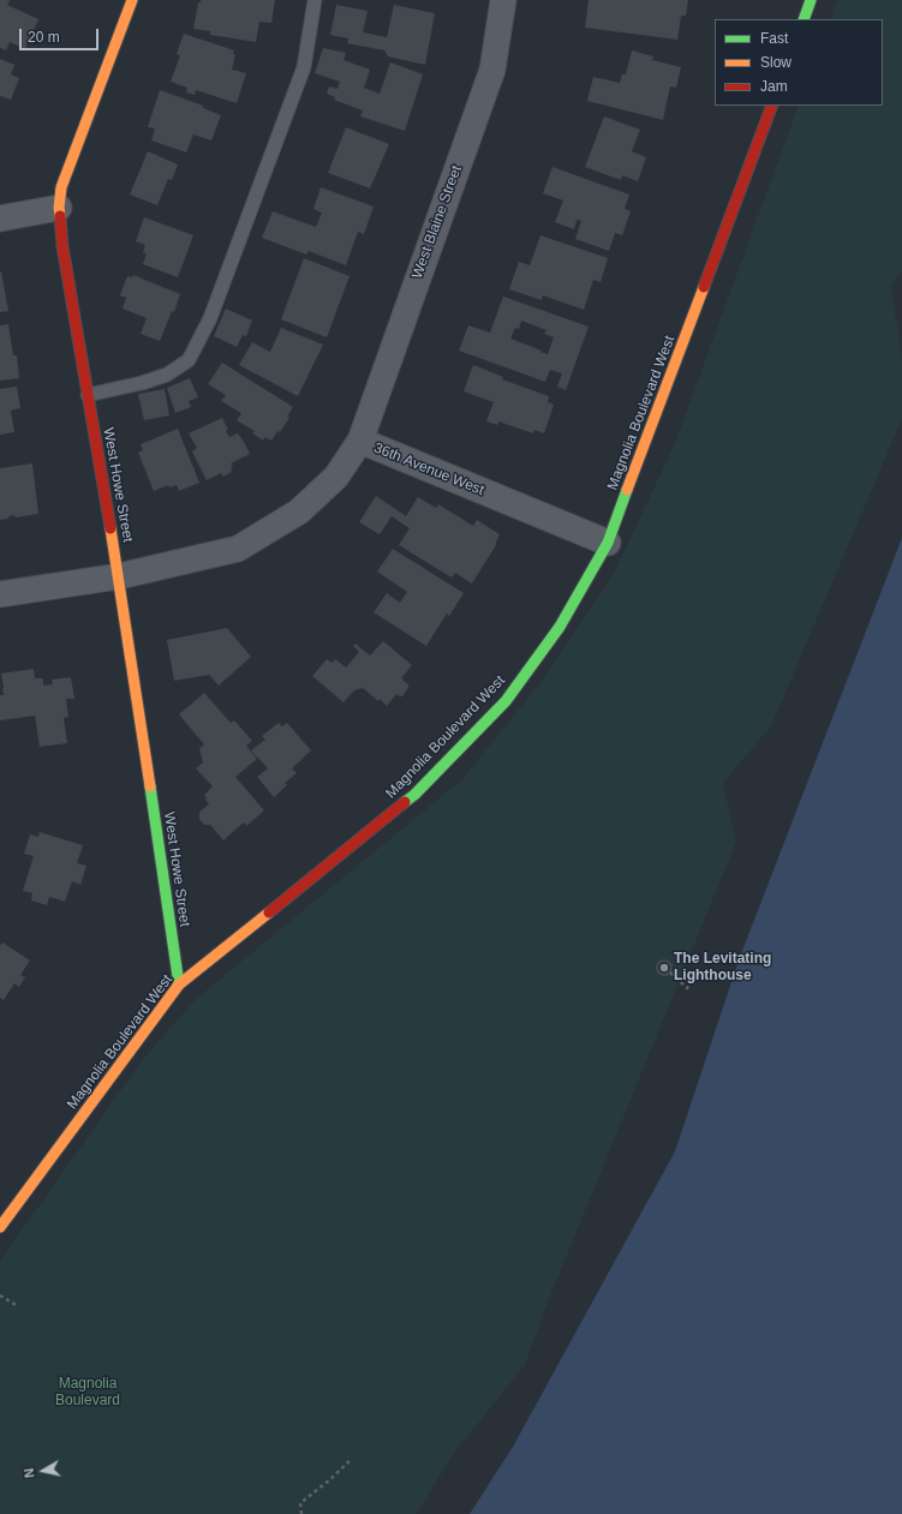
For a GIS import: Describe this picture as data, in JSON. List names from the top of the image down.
{
  "streets": {
    "street": [
      "West Blaine Street",
      "Magnolia Boulevard West",
      "36th Avenue West",
      "West Howe Street"
    ]
  },
  "crossings": [
    ["West Blaine Street", "36th Avenue West"],
    ["Magnolia Boulevard West", "36th Avenue West"],
    ["Magnolia Boulevard West", "West Howe Street"],
    ["36th Avenue West", "West Howe Street"]
  ],
  "parks": ["Magnolia Boulevard"],
  "places": ["The Levitating Lighthouse"],
  "legend": ["Fast", "Slow", "Jam"],
  "scale_bar": "20 m",
  "north": "left"
}
